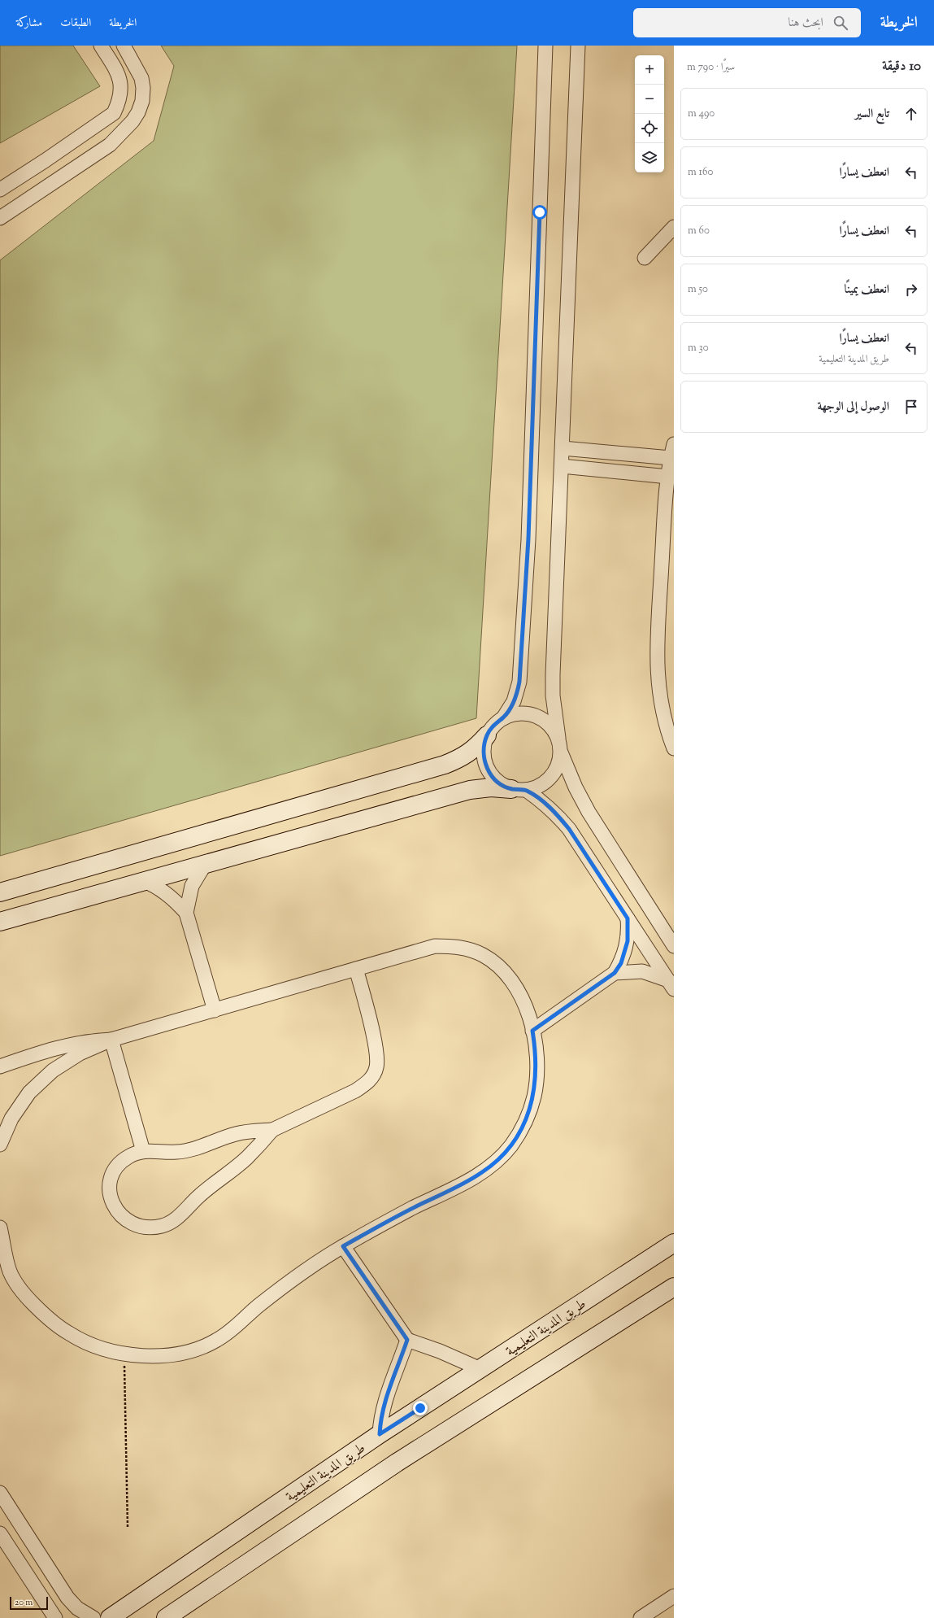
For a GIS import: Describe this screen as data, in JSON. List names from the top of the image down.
{
  "streets": {
    "street": ["طريق المدينة التعليمية"]
  },
  "scale_bar": "20 m",
  "page": {
    "header": "الخريطة",
    "search": "ابحث هنا",
    "nav": ["الخريطة", "الطبقات", "مشاركة"],
    "heading": ["10 دقيقة", "سيرًا · 790 m"],
    "map_buttons": ["+", "−"],
    "list": [
      ["تابع السير", "490 m"],
      ["انعطف يسارًا", "160 m"],
      ["انعطف يسارًا", "60 m"],
      ["انعطف يمينًا", "50 m"],
      ["انعطف يسارًا", "طريق المدينة التعليمية", "30 m"],
      "الوصول إلى الوجهة"
    ],
    "scale": "20 m"
  }
}
